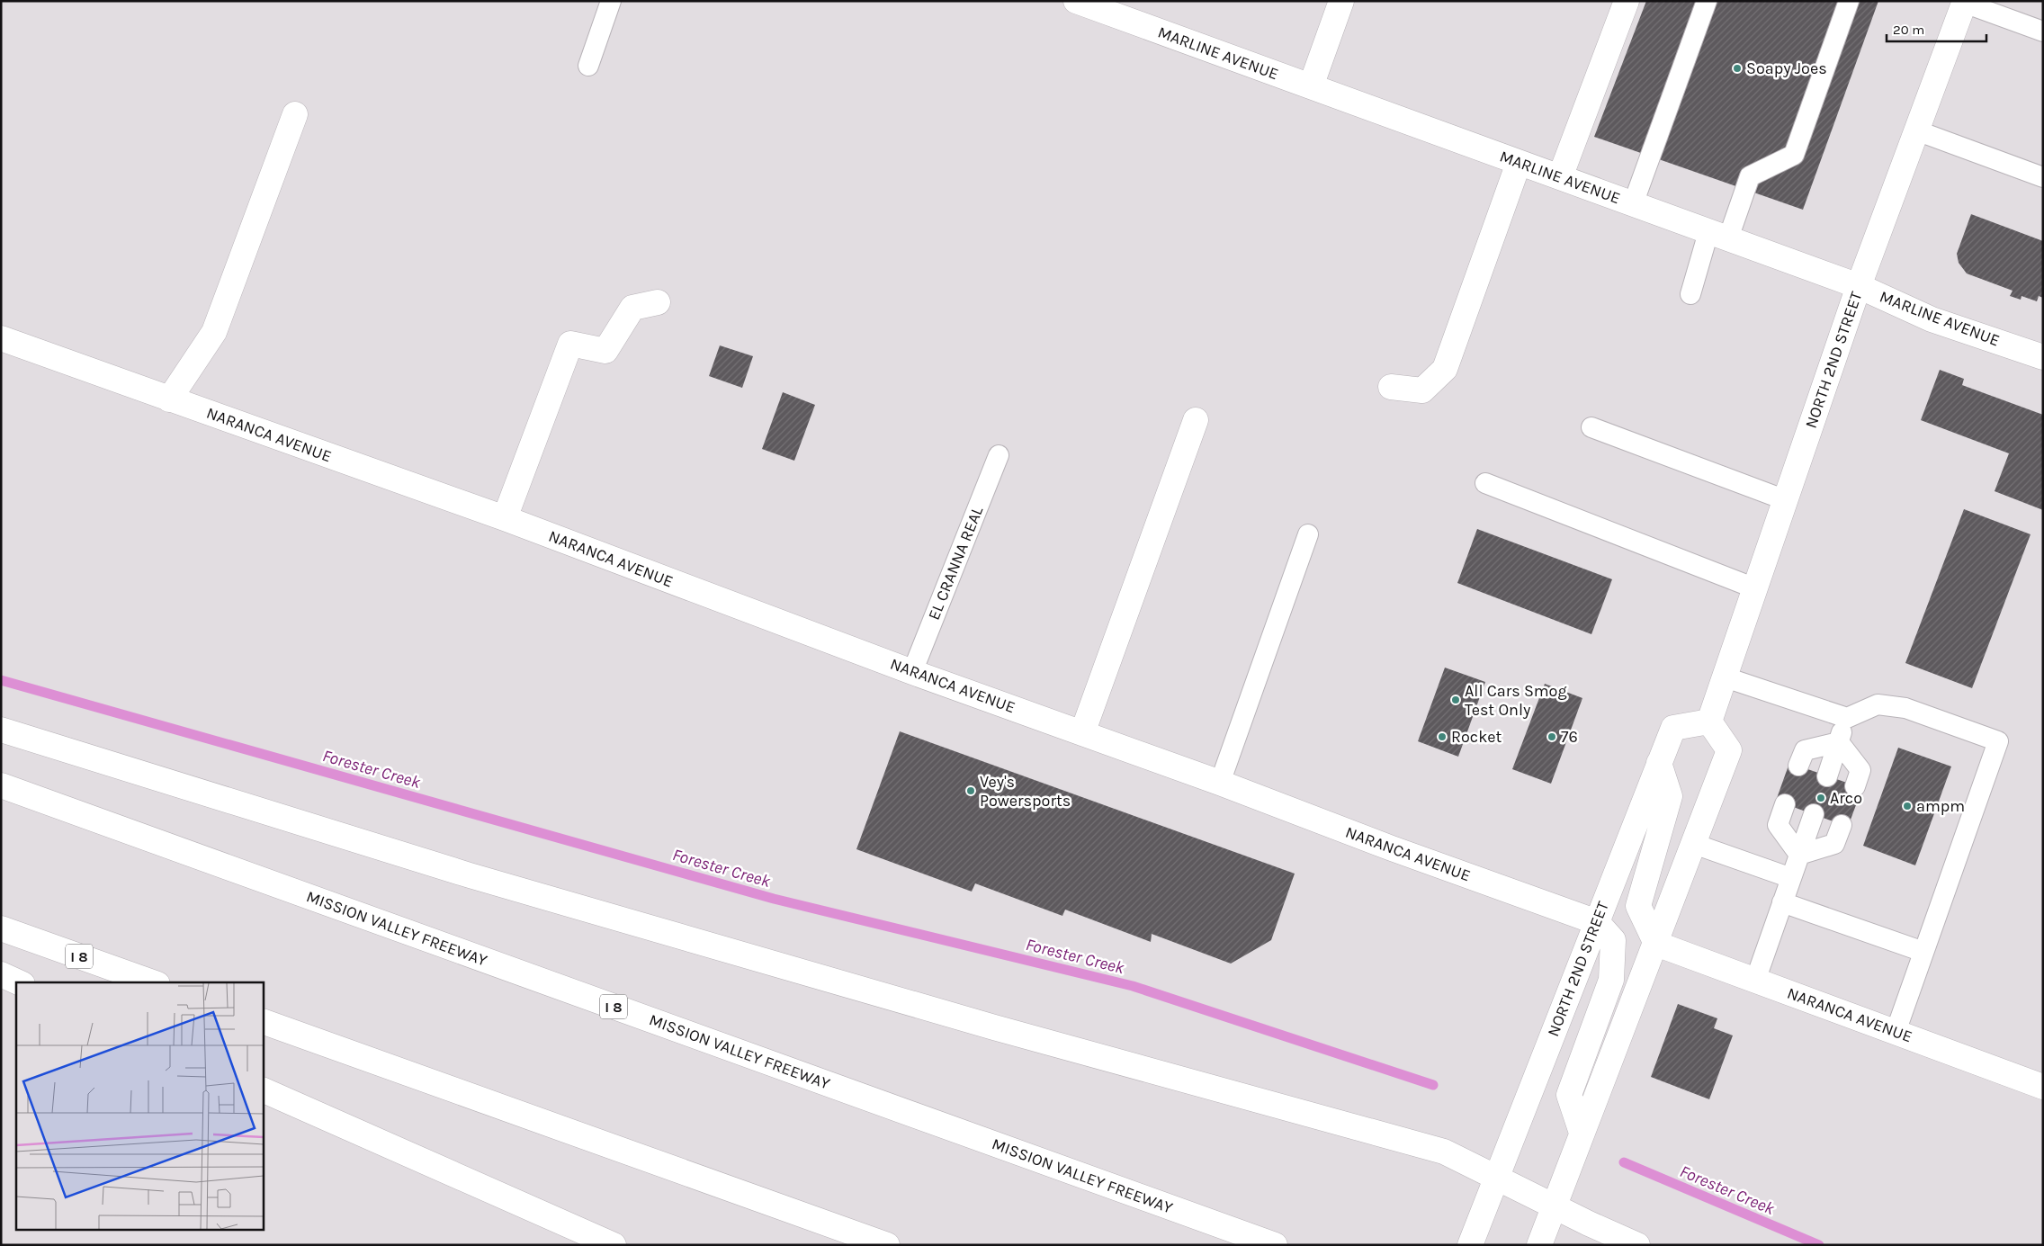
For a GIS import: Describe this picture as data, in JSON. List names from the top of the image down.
{
  "streets": {
    "main road": [
      "MARLINE AVENUE",
      "NORTH 2ND STREET",
      "NARANCA AVENUE",
      "MISSION VALLEY FREEWAY",
      "I 8"
    ],
    "lane": ["EL CRANNA REAL"]
  },
  "crossings": [
    ["MARLINE AVENUE", "NORTH 2ND STREET"],
    ["NORTH 2ND STREET", "NARANCA AVENUE"],
    ["NARANCA AVENUE", "EL CRANNA REAL"]
  ],
  "water": ["Forester Creek"],
  "places": [
    "Soapy Joes",
    "All Cars Smog Test Only",
    "Rocket",
    "76",
    "Vey's Powersports",
    "Arco",
    "ampm"
  ],
  "scale_bar": "20 m"
}
